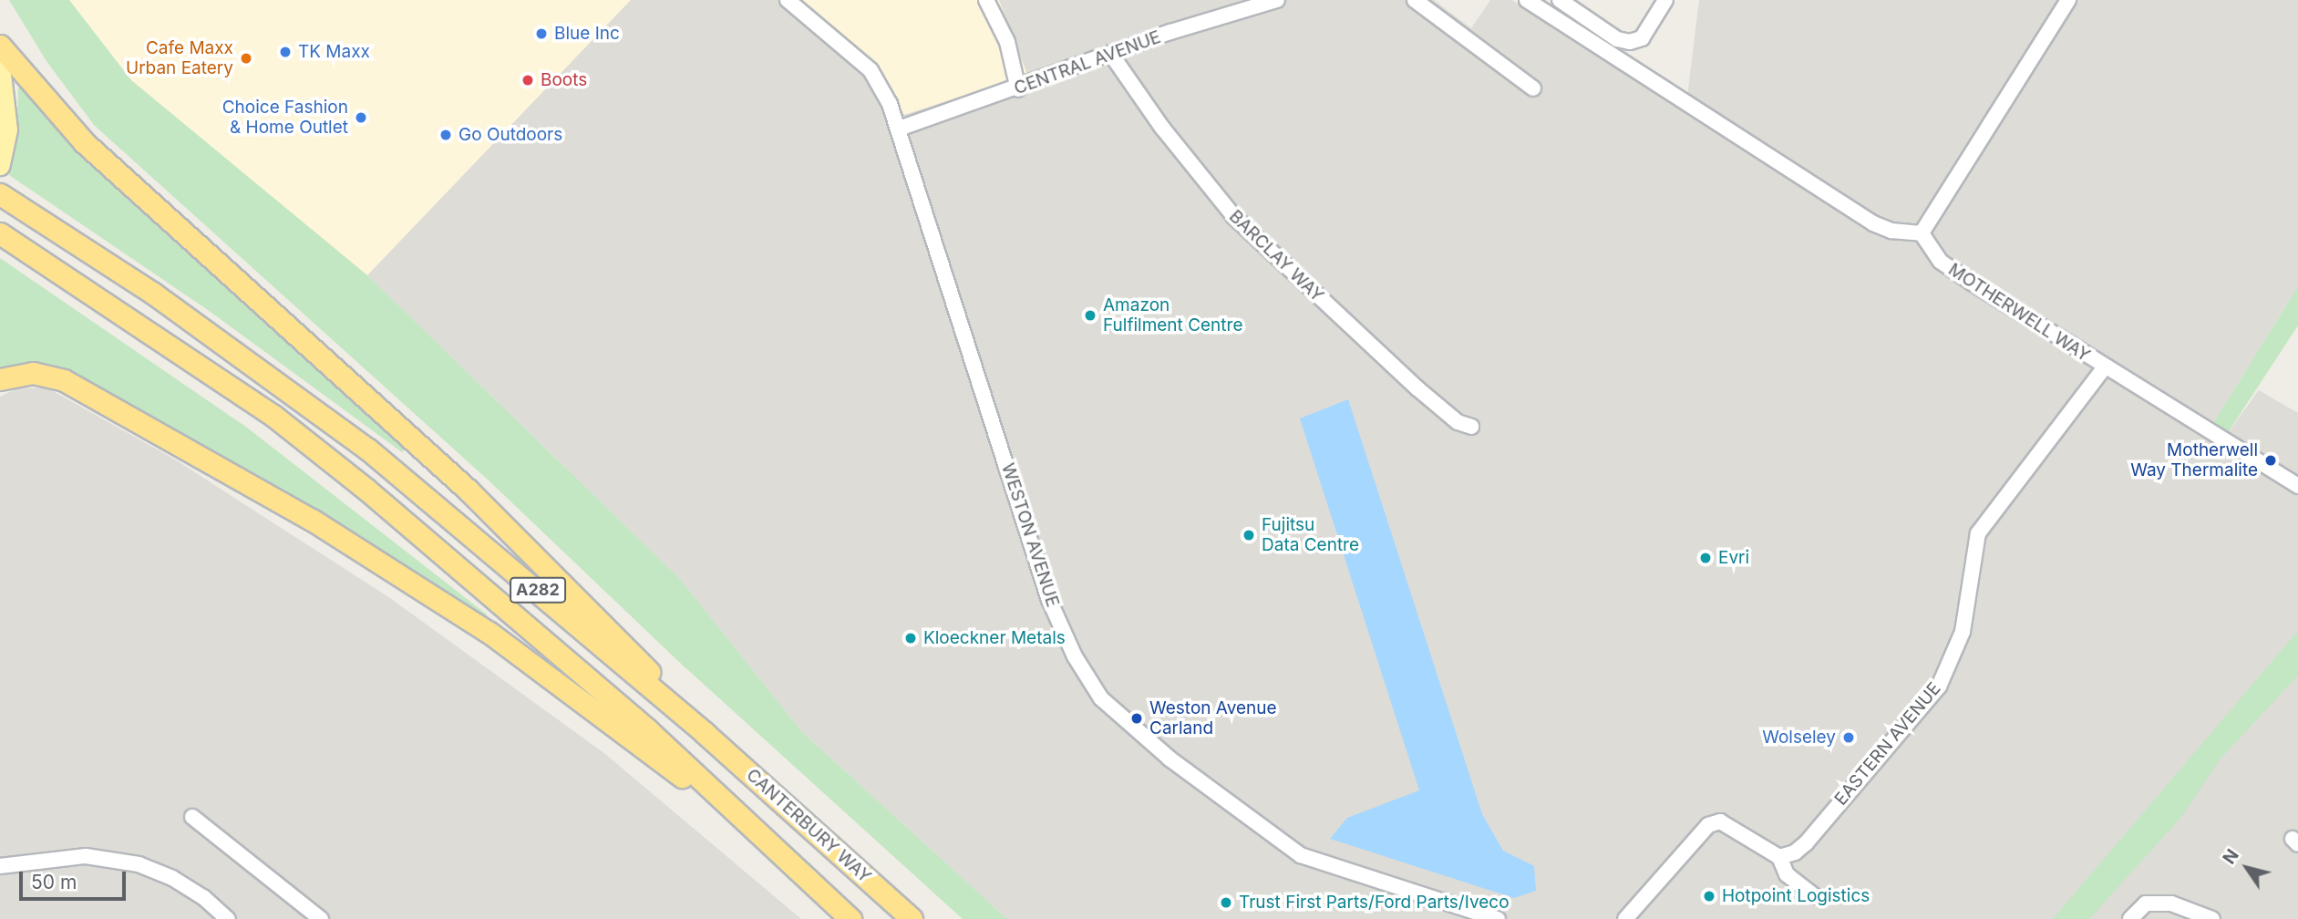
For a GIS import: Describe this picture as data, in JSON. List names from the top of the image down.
{
  "streets": {
    "highway": ["A282", "CANTERBURY WAY"],
    "street": [
      "CENTRAL AVENUE",
      "BARCLAY WAY",
      "MOTHERWELL WAY",
      "WESTON AVENUE",
      "EASTERN AVENUE"
    ]
  },
  "crossings": [
    ["CENTRAL AVENUE", "BARCLAY WAY"],
    ["CENTRAL AVENUE", "WESTON AVENUE"],
    ["MOTHERWELL WAY", "EASTERN AVENUE"],
    ["A282", "CANTERBURY WAY"]
  ],
  "places": [
    "Blue Inc",
    "TK Maxx",
    "Cafe Maxx Urban Eatery",
    "Boots",
    "Choice Fashion & Home Outlet",
    "Go Outdoors",
    "Amazon Fulfilment Centre",
    "Motherwell Way Thermalite",
    "Fujitsu Data Centre",
    "Evri",
    "Kloeckner Metals",
    "Weston Avenue Carland",
    "Wolseley",
    "Hotpoint Logistics",
    "Trust First Parts/Ford Parts/Iveco"
  ],
  "scale_bar": "50 m",
  "north": "top left"
}
